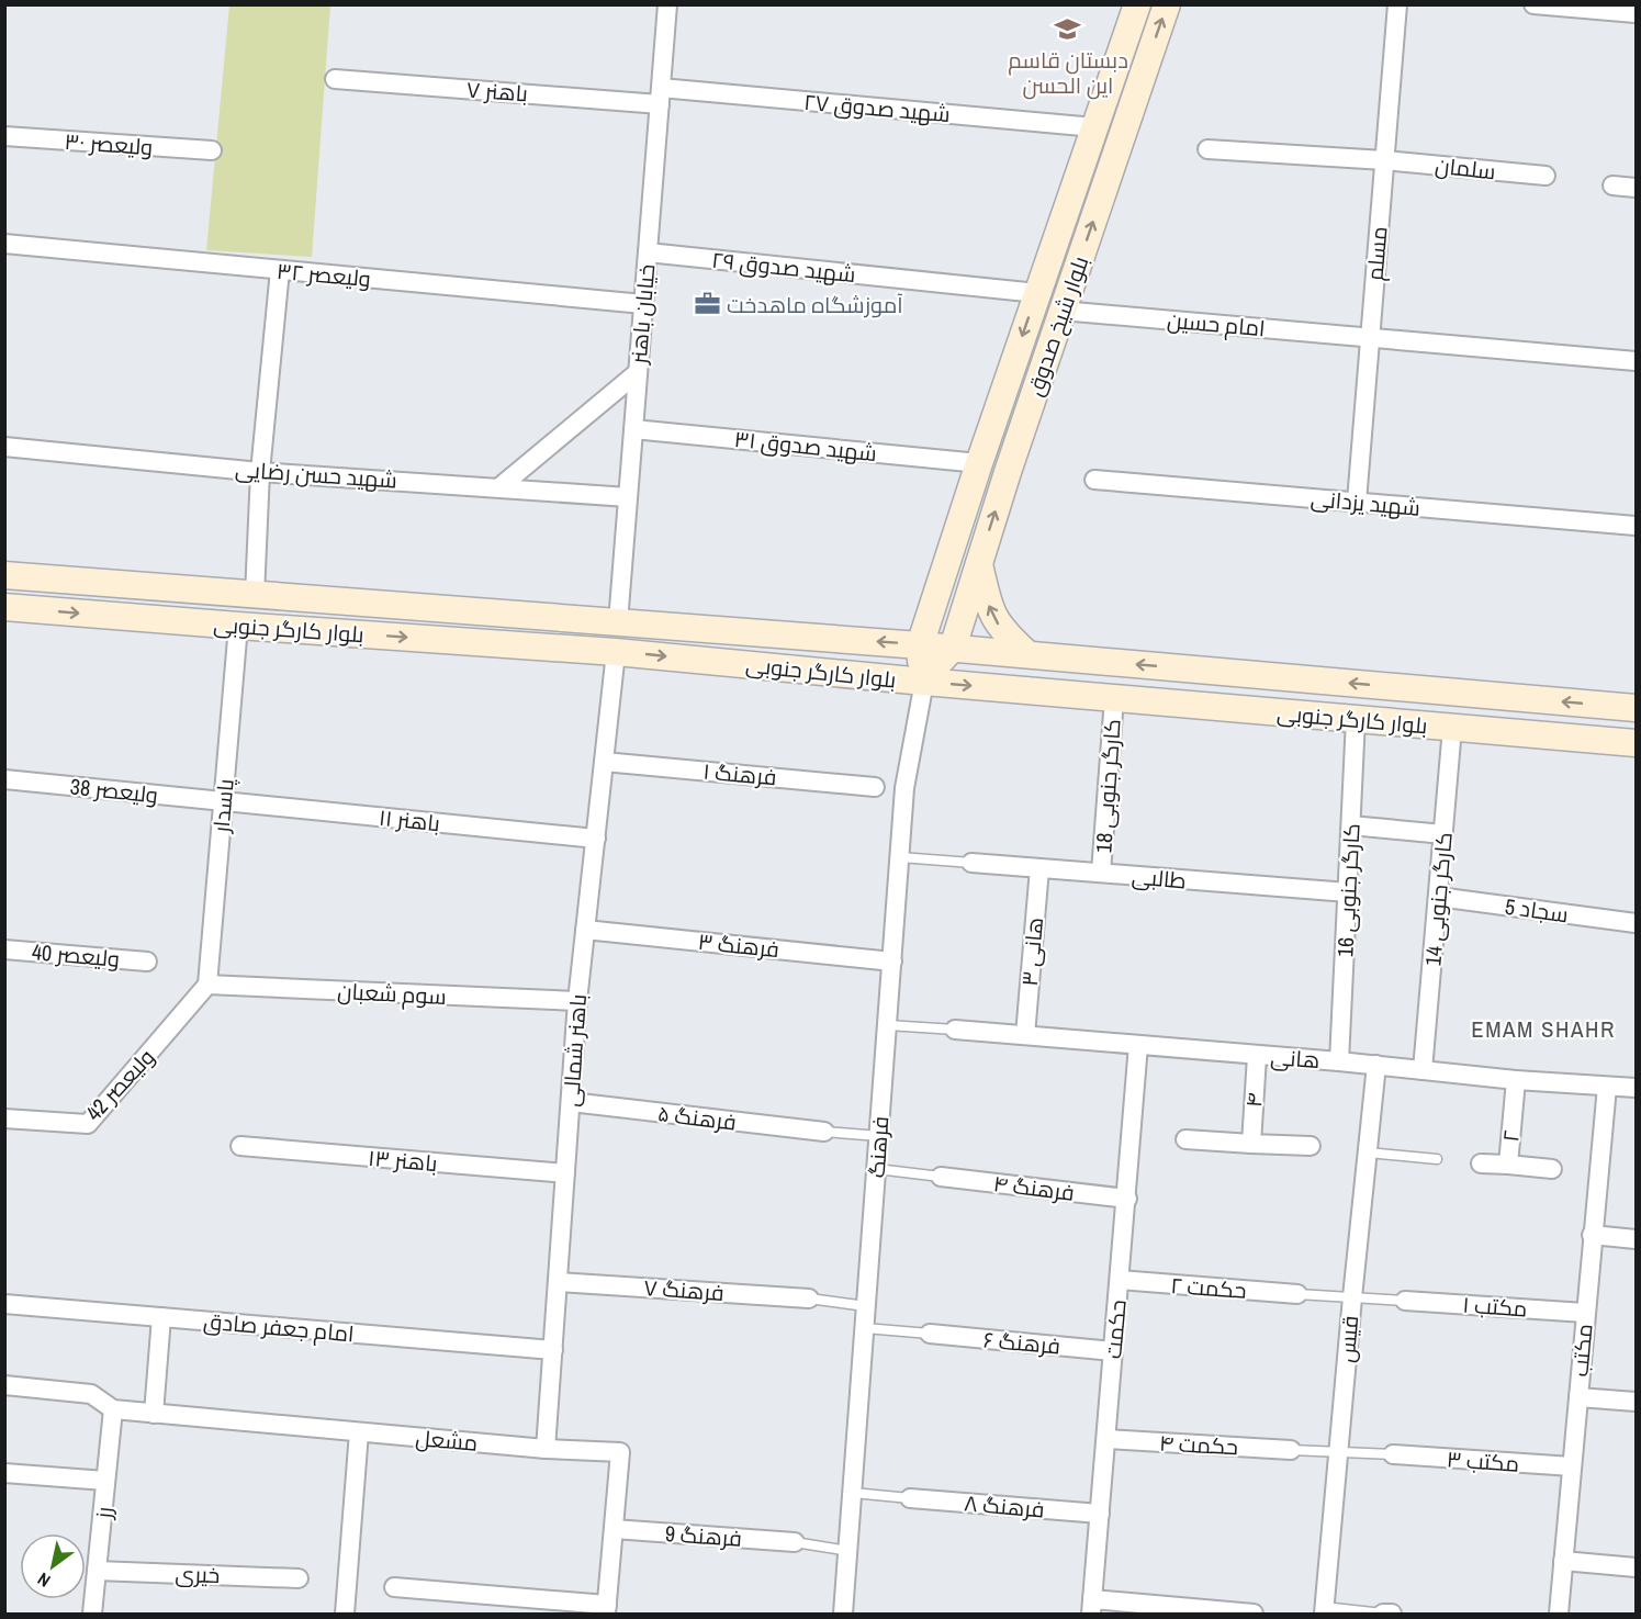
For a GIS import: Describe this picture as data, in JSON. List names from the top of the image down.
{
  "streets": {
    "main road": ["بلوار شیخ صدوق", "بلوار کارگر جنوبی"],
    "street": [
      "باهنر ۷",
      "شهید صدوق ۲۷",
      "ولیعصر ۳۰",
      "سلمان",
      "مسلم",
      "شهید صدوق ۲۹",
      "ولیعصر ۳۲",
      "خیابان باهنر",
      "امام حسین",
      "شهید صدوق ۳۱",
      "شهید حسن رضایی",
      "شهید یزدانی",
      "فرهنگ ۱",
      "کارگر جنوبی 18",
      "ولیعصر 38",
      "پاسدار",
      "باهنر ۱۱",
      "طالبی",
      "کارگر جنوبی 16",
      "کارگر جنوبی 14",
      "سجاد 5",
      "فرهنگ ۳",
      "هانی ۳",
      "ولیعصر 40",
      "سوم شعبان",
      "باهنر شمالی",
      "هانی",
      "ولیعصر 42",
      "۴",
      "فرهنگ ۵",
      "۲",
      "فرهنگ",
      "باهنر ۱۳",
      "فرهنگ ۴",
      "حکمت ۲",
      "فرهنگ ۷",
      "مکتب ۱",
      "امام جعفر صادق",
      "حکمت",
      "قیس",
      "فرهنگ ۶",
      "مکتب",
      "مشعل",
      "حکمت ۴",
      "مکتب ۳",
      "فرهنگ ۸",
      "رز",
      "فرهنگ 9",
      "خیری"
    ]
  },
  "crossings": [
    ["باهنر ۷", "شهید صدوق ۲۷"],
    ["باهنر ۷", "خیابان باهنر"],
    ["شهید صدوق ۲۷", "خیابان باهنر"],
    ["شهید صدوق ۲۷", "بلوار شیخ صدوق"],
    ["سلمان", "مسلم"],
    ["مسلم", "امام حسین"],
    ["مسلم", "شهید یزدانی"],
    ["شهید صدوق ۲۹", "خیابان باهنر"],
    ["شهید صدوق ۲۹", "بلوار شیخ صدوق"],
    ["ولیعصر ۳۲", "خیابان باهنر"],
    ["خیابان باهنر", "شهید صدوق ۳۱"],
    ["خیابان باهنر", "شهید حسن رضایی"],
    ["خیابان باهنر", "بلوار کارگر جنوبی"],
    ["امام حسین", "بلوار شیخ صدوق"],
    ["بلوار شیخ صدوق", "شهید صدوق ۳۱"],
    ["بلوار شیخ صدوق", "بلوار کارگر جنوبی"],
    ["بلوار کارگر جنوبی", "کارگر جنوبی 18"],
    ["بلوار کارگر جنوبی", "پاسدار"],
    ["بلوار کارگر جنوبی", "کارگر جنوبی 16"],
    ["بلوار کارگر جنوبی", "کارگر جنوبی 14"],
    ["بلوار کارگر جنوبی", "باهنر شمالی"],
    ["بلوار کارگر جنوبی", "فرهنگ"],
    ["فرهنگ ۱", "باهنر شمالی"],
    ["کارگر جنوبی 18", "طالبی"],
    ["ولیعصر 38", "پاسدار"],
    ["ولیعصر 38", "باهنر ۱۱"],
    ["پاسدار", "باهنر ۱۱"],
    ["پاسدار", "سوم شعبان"],
    ["پاسدار", "ولیعصر 42"],
    ["باهنر ۱۱", "باهنر شمالی"],
    ["طالبی", "کارگر جنوبی 16"],
    ["طالبی", "هانی ۳"],
    ["کارگر جنوبی 16", "هانی"],
    ["کارگر جنوبی 14", "سجاد 5"],
    ["کارگر جنوبی 14", "هانی"],
    ["فرهنگ ۳", "باهنر شمالی"],
    ["فرهنگ ۳", "فرهنگ"],
    ["هانی ۳", "هانی"],
    ["سوم شعبان", "باهنر شمالی"],
    ["سوم شعبان", "ولیعصر 42"],
    ["باهنر شمالی", "فرهنگ ۵"],
    ["باهنر شمالی", "باهنر ۱۳"],
    ["باهنر شمالی", "فرهنگ ۷"],
    ["باهنر شمالی", "امام جعفر صادق"],
    ["باهنر شمالی", "مشعل"],
    ["هانی", "۴"],
    ["هانی", "۲"],
    ["هانی", "حکمت"],
    ["هانی", "قیس"],
    ["هانی", "مکتب"],
    ["فرهنگ ۴", "حکمت"],
    ["حکمت ۲", "حکمت"],
    ["مکتب ۱", "مکتب"],
    ["حکمت", "فرهنگ ۶"],
    ["حکمت", "حکمت ۴"],
    ["حکمت", "فرهنگ ۸"],
    ["مکتب", "مکتب ۳"],
    ["مشعل", "رز"],
    ["مشعل", "فرهنگ 9"],
    ["رز", "خیری"]
  ],
  "districts": ["EMAM SHAHR"],
  "places": {
    "school or university": ["دبستان قاسم این الحسن"],
    "office": ["آموزشگاه ماهدخت"]
  },
  "north": "bottom left"
}
